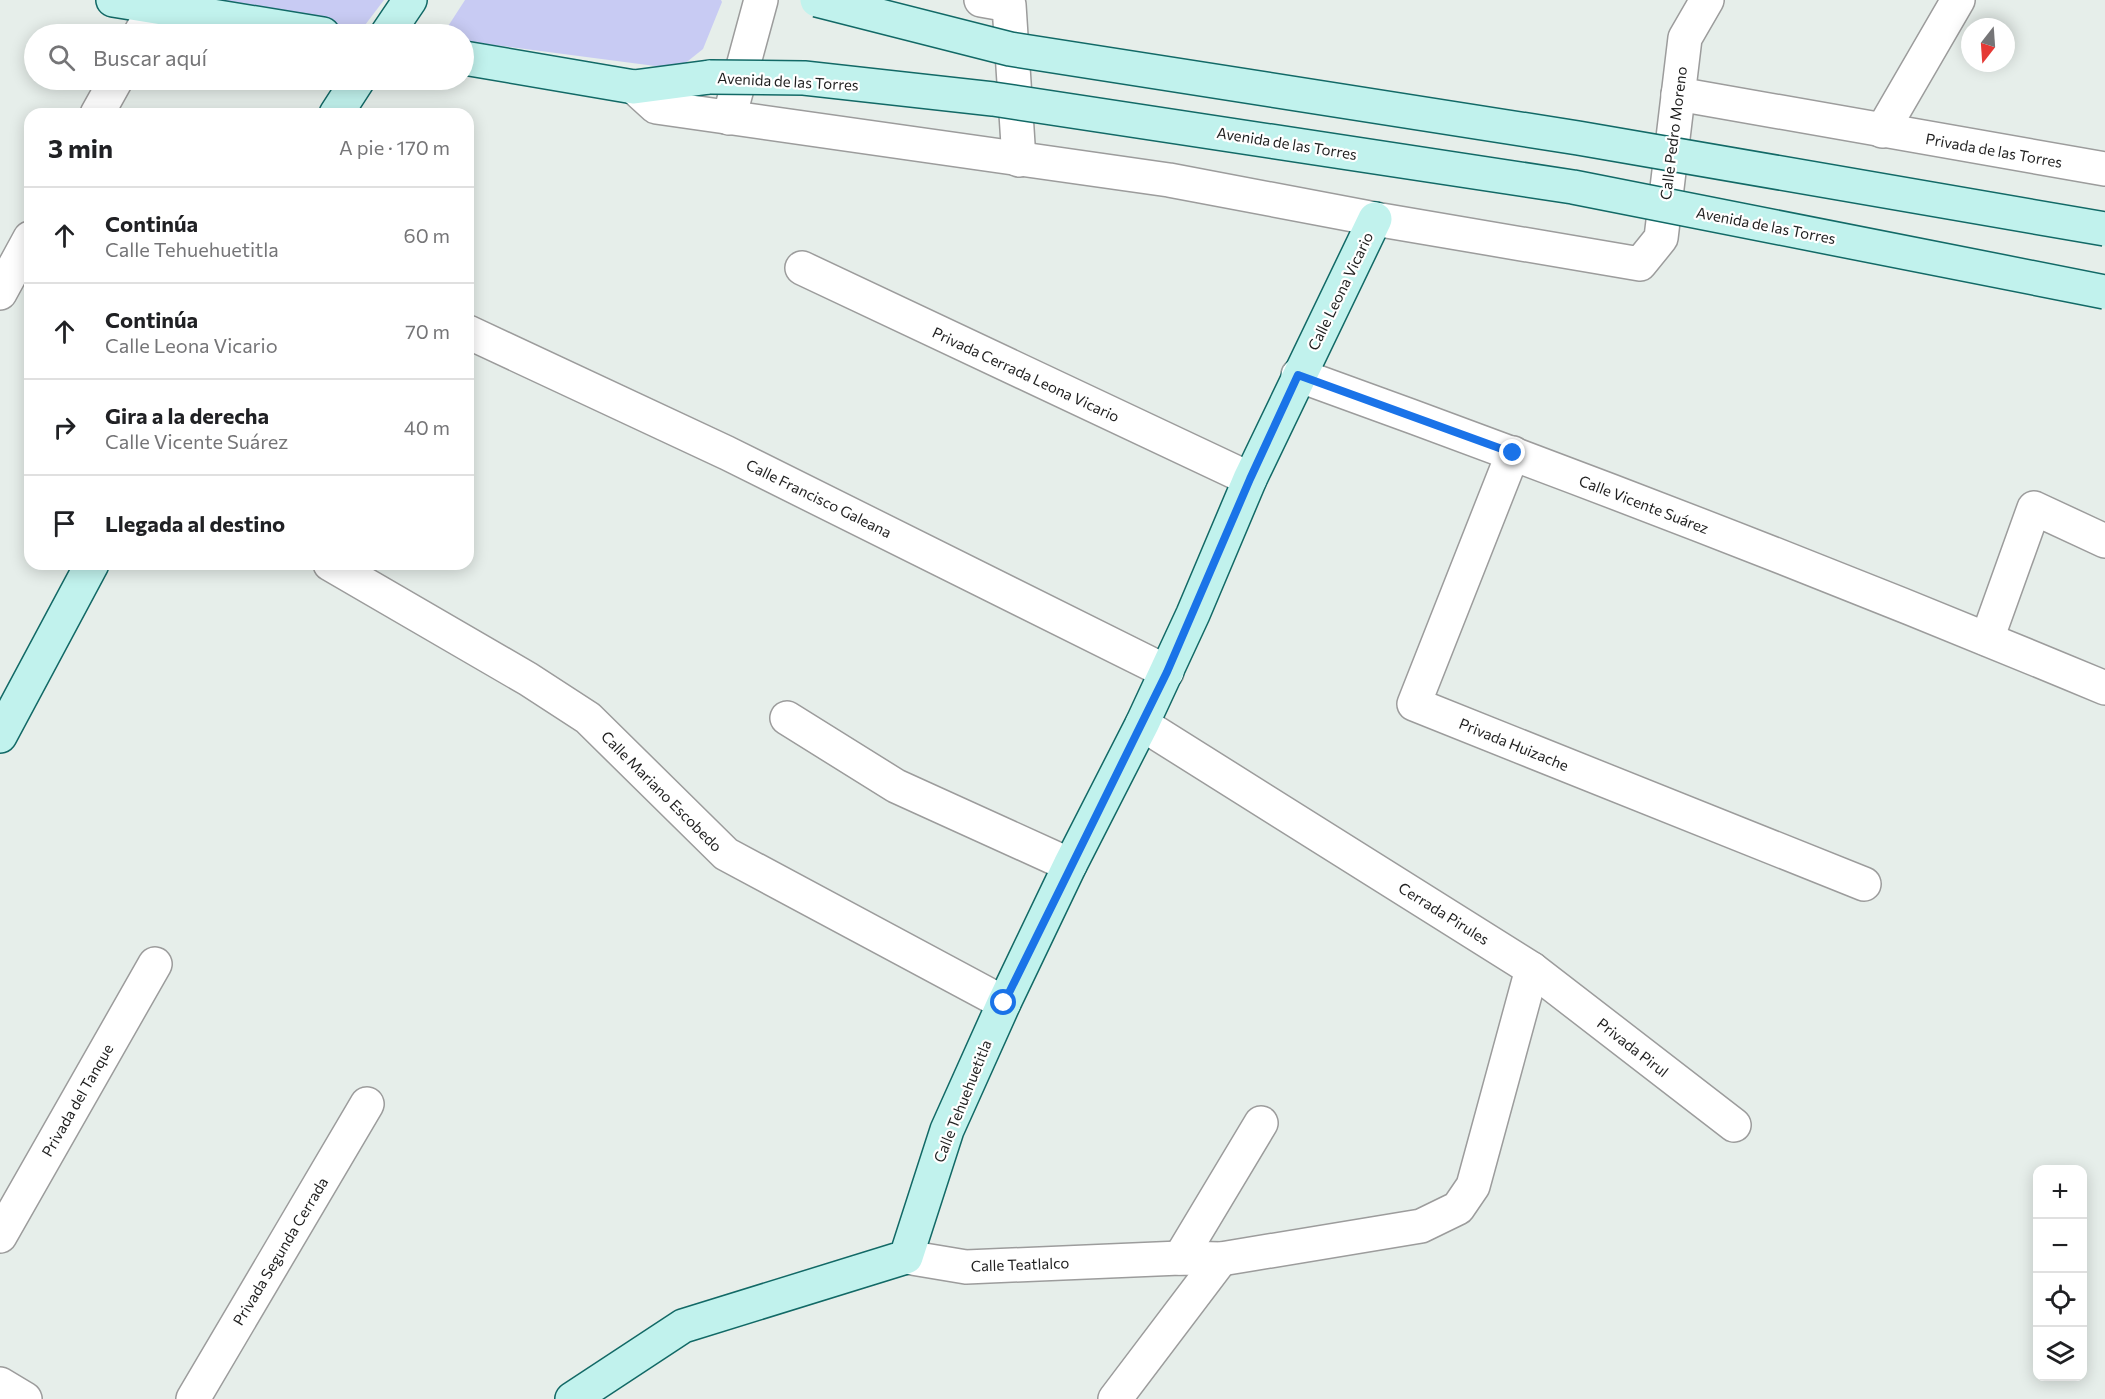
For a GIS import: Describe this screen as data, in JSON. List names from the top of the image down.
{
  "streets": {
    "main road": [
      "Avenida de las Torres",
      "Calle Leona Vicario",
      "Calle Tehuehuetitla",
      "Calle Teatlalco"
    ],
    "street": [
      "Calle Pedro Moreno",
      "Privada de las Torres",
      "Privada Cerrada Leona Vicario",
      "Calle Francisco Galeana",
      "Calle Vicente Suárez",
      "Privada Huizache",
      "Calle Mariano Escobedo",
      "Cerrada Pirules",
      "Privada Pirul",
      "Privada del Tanque",
      "Privada Segunda Cerrada"
    ]
  },
  "crossings": [
    ["Calle Pedro Moreno", "Privada de las Torres"],
    ["Calle Pedro Moreno", "Calle Leona Vicario"],
    ["Calle Leona Vicario", "Privada Cerrada Leona Vicario"],
    ["Calle Leona Vicario", "Calle Francisco Galeana"],
    ["Calle Leona Vicario", "Calle Vicente Suárez"],
    ["Calle Leona Vicario", "Cerrada Pirules"],
    ["Calle Leona Vicario", "Calle Tehuehuetitla"],
    ["Calle Vicente Suárez", "Privada Huizache"],
    ["Calle Mariano Escobedo", "Calle Tehuehuetitla"],
    ["Cerrada Pirules", "Privada Pirul"],
    ["Cerrada Pirules", "Calle Tehuehuetitla"],
    ["Cerrada Pirules", "Calle Teatlalco"],
    ["Privada Pirul", "Calle Teatlalco"],
    ["Calle Tehuehuetitla", "Calle Teatlalco"]
  ],
  "north": "bottom",
  "page": {
    "search": "Buscar aquí",
    "heading": ["3 min", "A pie · 170 m"],
    "list": [
      ["Continúa", "Calle Tehuehuetitla", "60 m"],
      ["Continúa", "Calle Leona Vicario", "70 m"],
      ["Gira a la derecha", "Calle Vicente Suárez", "40 m"],
      "Llegada al destino"
    ],
    "map_buttons": ["+", "−"]
  }
}
